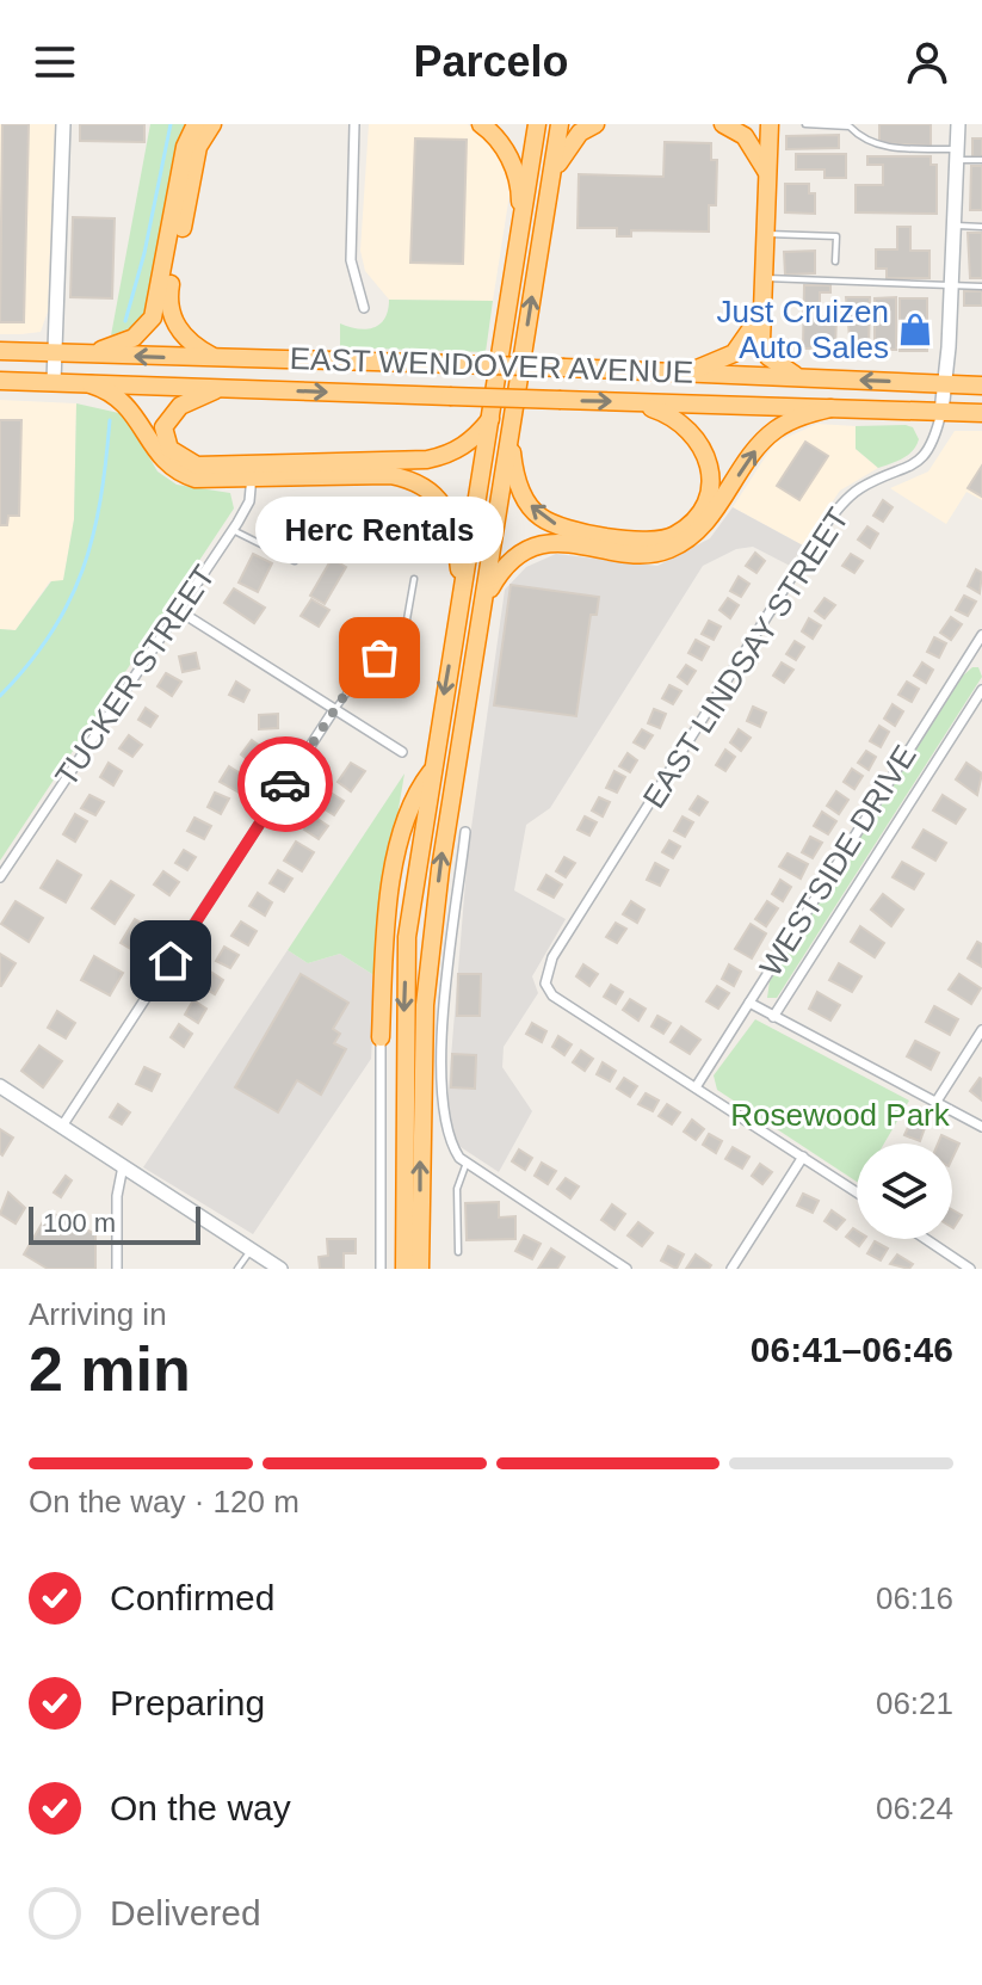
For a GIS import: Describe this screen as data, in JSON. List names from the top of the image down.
{
  "streets": {
    "highway": ["EAST WENDOVER AVENUE"],
    "street": ["EAST LINDSAY STREET", "TUCKER STREET", "WESTSIDE DRIVE"]
  },
  "crossings": [
    ["EAST WENDOVER AVENUE", "EAST LINDSAY STREET"],
    ["EAST LINDSAY STREET", "WESTSIDE DRIVE"]
  ],
  "parks": ["Rosewood Park"],
  "places": {
    "shop": ["Just Cruizen Auto Sales"],
    "other": ["Herc Rentals"]
  },
  "scale_bar": "100 m",
  "page": {
    "header": "Parcelo",
    "bubble": "Herc Rentals",
    "scale": "100 m",
    "heading": ["2 min", "Arriving in", "06:41–06:46"],
    "bar": "On the way · 120 m",
    "list": [
      ["Confirmed", "06:16"],
      ["Preparing", "06:21"],
      ["On the way", "06:24"],
      "Delivered"
    ]
  }
}
